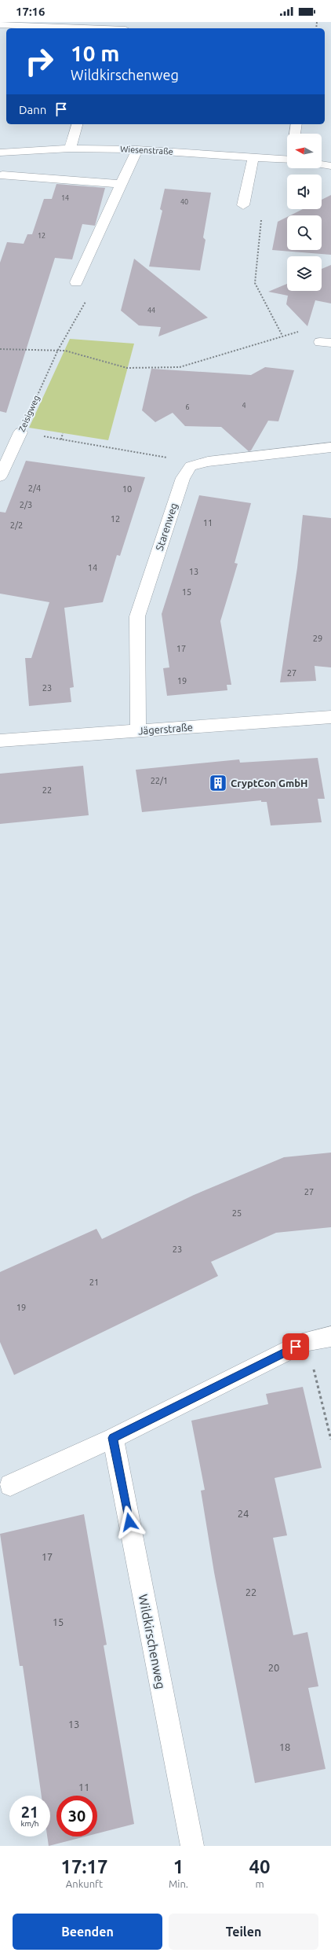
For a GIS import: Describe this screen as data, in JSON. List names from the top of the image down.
{
  "streets": {
    "street": [
      "Wiesenstraße",
      "Zeisigweg",
      "Starenweg",
      "Jägerstraße",
      "Wildkirschenweg"
    ]
  },
  "crossings": [
    ["Starenweg", "Jägerstraße"]
  ],
  "places": {
    "building": ["CryptCon GmbH"]
  },
  "house_numbers": [
    "14",
    "40",
    "12",
    "44",
    "4",
    "6",
    "2/4",
    "10",
    "2/3",
    "12",
    "11",
    "2/2",
    "14",
    "13",
    "15",
    "29",
    "17",
    "27",
    "19",
    "23",
    "22/1",
    "22",
    "27",
    "25",
    "23",
    "21",
    "19",
    "24",
    "17",
    "22",
    "15",
    "20",
    "13",
    "18",
    "11"
  ],
  "north": "left",
  "page": {
    "status": "17:16",
    "turn": ["10 m", "Wildkirschenweg"],
    "then": "Dann",
    "speed": "21 km/h",
    "limit": "30",
    "eta": [
      "17:17",
      "Ankunft",
      "1",
      "Min.",
      "40",
      "m"
    ],
    "buttons": ["Beenden", "Teilen"]
  }
}
